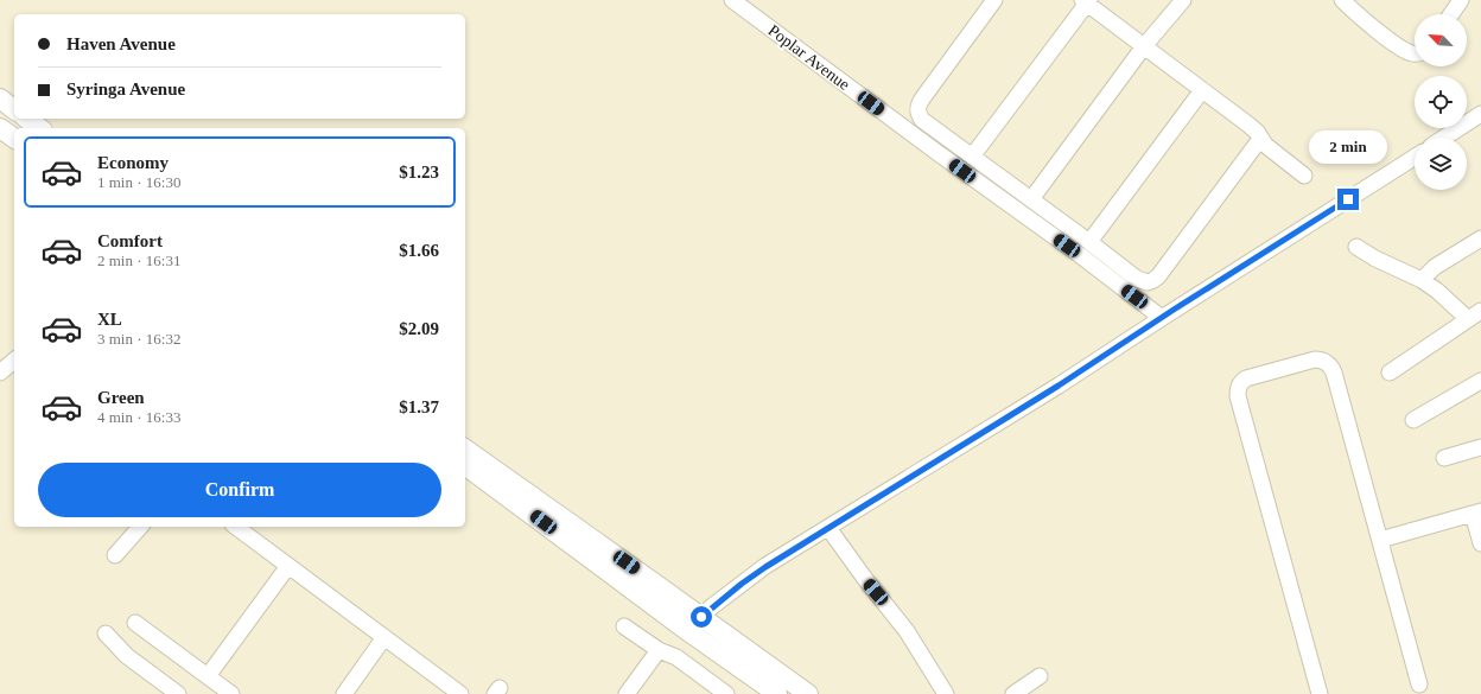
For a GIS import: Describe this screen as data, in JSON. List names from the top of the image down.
{
  "streets": {
    "street": ["Poplar Avenue"]
  },
  "north": "top left",
  "page": {
    "banner": ["Haven Avenue", "Syringa Avenue"],
    "bubble": "2 min",
    "list": [
      {
        "name": "Economy",
        "note": "1 min · 16:30",
        "value": "$1.23"
      },
      {
        "name": "Comfort",
        "note": "2 min · 16:31",
        "value": "$1.66"
      },
      {
        "name": "XL",
        "note": "3 min · 16:32",
        "value": "$2.09"
      },
      {
        "name": "Green",
        "note": "4 min · 16:33",
        "value": "$1.37"
      }
    ],
    "buttons": "Confirm"
  }
}
